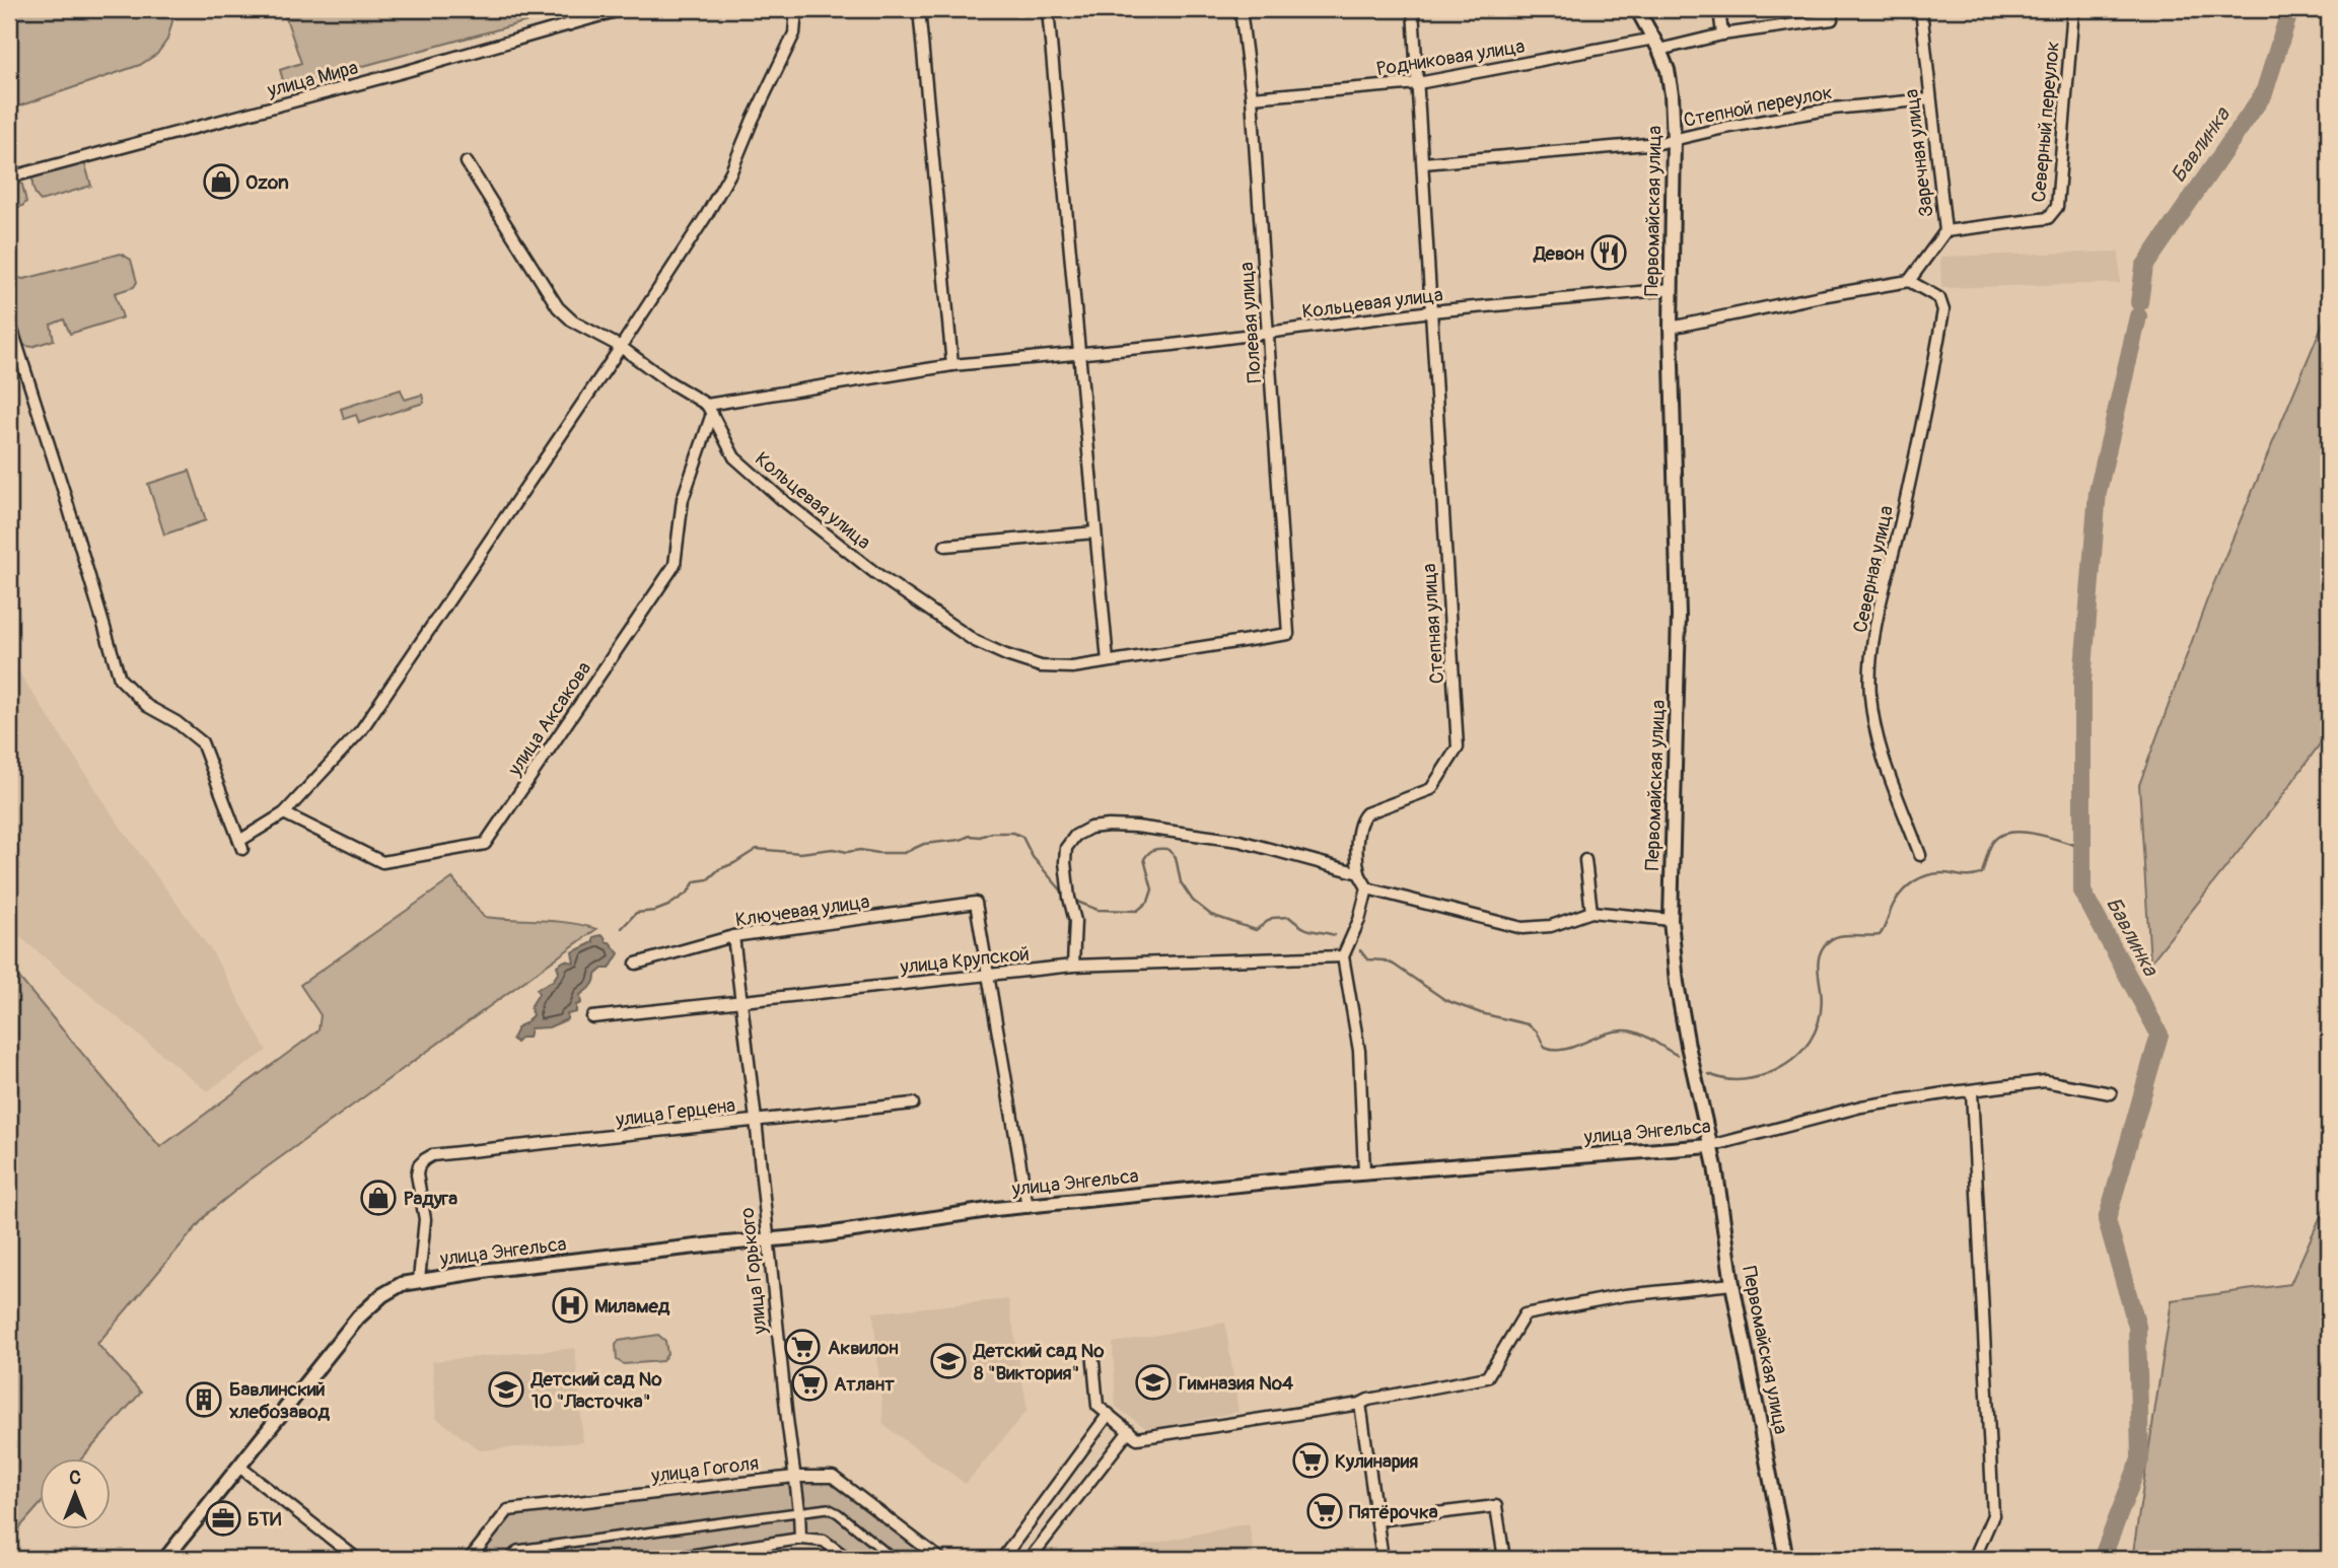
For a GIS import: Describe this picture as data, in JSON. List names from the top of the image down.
{
  "streets": {
    "street": [
      "Родниковая улица",
      "улица Мира",
      "Степной переулок",
      "Северный переулок",
      "Заречная улица",
      "Первомайская улица",
      "Кольцевая улица",
      "Полевая улица",
      "Северная улица",
      "Степная улица",
      "улица Аксакова",
      "Ключевая улица",
      "улица Крупской",
      "улица Герцена",
      "улица Энгельса",
      "улица Горького",
      "улица Гоголя"
    ]
  },
  "crossings": [
    ["Родниковая улица", "Первомайская улица"],
    ["Родниковая улица", "Полевая улица"],
    ["Родниковая улица", "Степная улица"],
    ["Степной переулок", "Заречная улица"],
    ["Степной переулок", "Первомайская улица"],
    ["Степной переулок", "Степная улица"],
    ["Северный переулок", "Заречная улица"],
    ["Заречная улица", "Северная улица"],
    ["Первомайская улица", "Кольцевая улица"],
    ["Первомайская улица", "улица Энгельса"],
    ["Кольцевая улица", "Полевая улица"],
    ["Кольцевая улица", "Степная улица"],
    ["Кольцевая улица", "улица Аксакова"],
    ["Ключевая улица", "улица Крупской"],
    ["Ключевая улица", "улица Горького"],
    ["улица Крупской", "улица Горького"],
    ["улица Герцена", "улица Энгельса"],
    ["улица Герцена", "улица Горького"],
    ["улица Энгельса", "улица Горького"],
    ["улица Горького", "улица Гоголя"]
  ],
  "water": ["Бавлинка"],
  "places": {
    "shop": ["Ozon", "Радуга"],
    "restaurant": ["Девон"],
    "hospital": ["Миламед"],
    "supermarket": [
      "Аквилон",
      "Атлант",
      "Кулинария",
      "Пятёрочка"
    ],
    "school or university": ["Детский сад № 8 \"Виктория\"", "Гимназия №4", "Детский сад № 10 \"Ласточка\""],
    "building": ["Бавлинский хлебозавод"],
    "office": ["БТИ"]
  },
  "north": "top"
}
